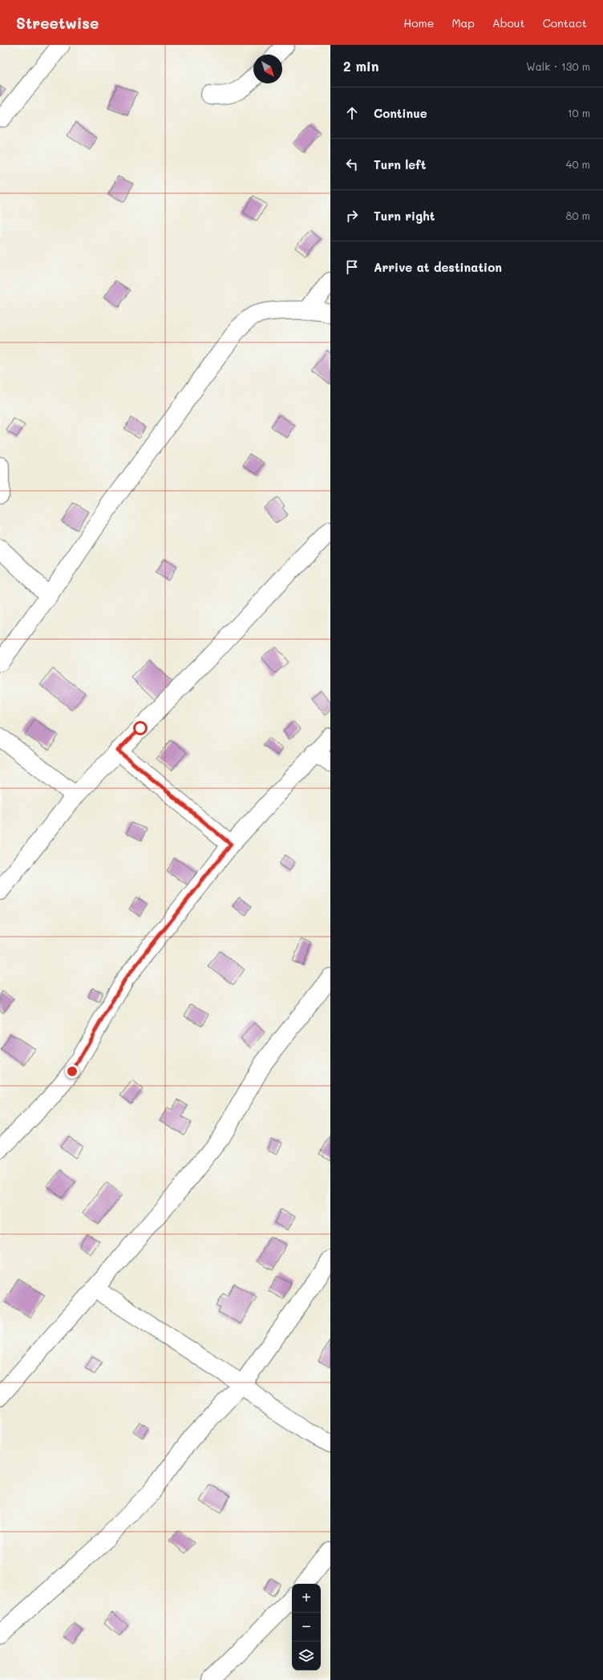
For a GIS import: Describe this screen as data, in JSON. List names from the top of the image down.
{
  "north": "bottom right",
  "page": {
    "header": "Streetwise",
    "nav": [
      "Home",
      "Map",
      "About",
      "Contact"
    ],
    "heading": ["2 min", "Walk · 130 m"],
    "list": [
      ["Continue", "10 m"],
      ["Turn left", "40 m"],
      ["Turn right", "80 m"],
      "Arrive at destination"
    ],
    "map_buttons": ["+", "−"]
  }
}
